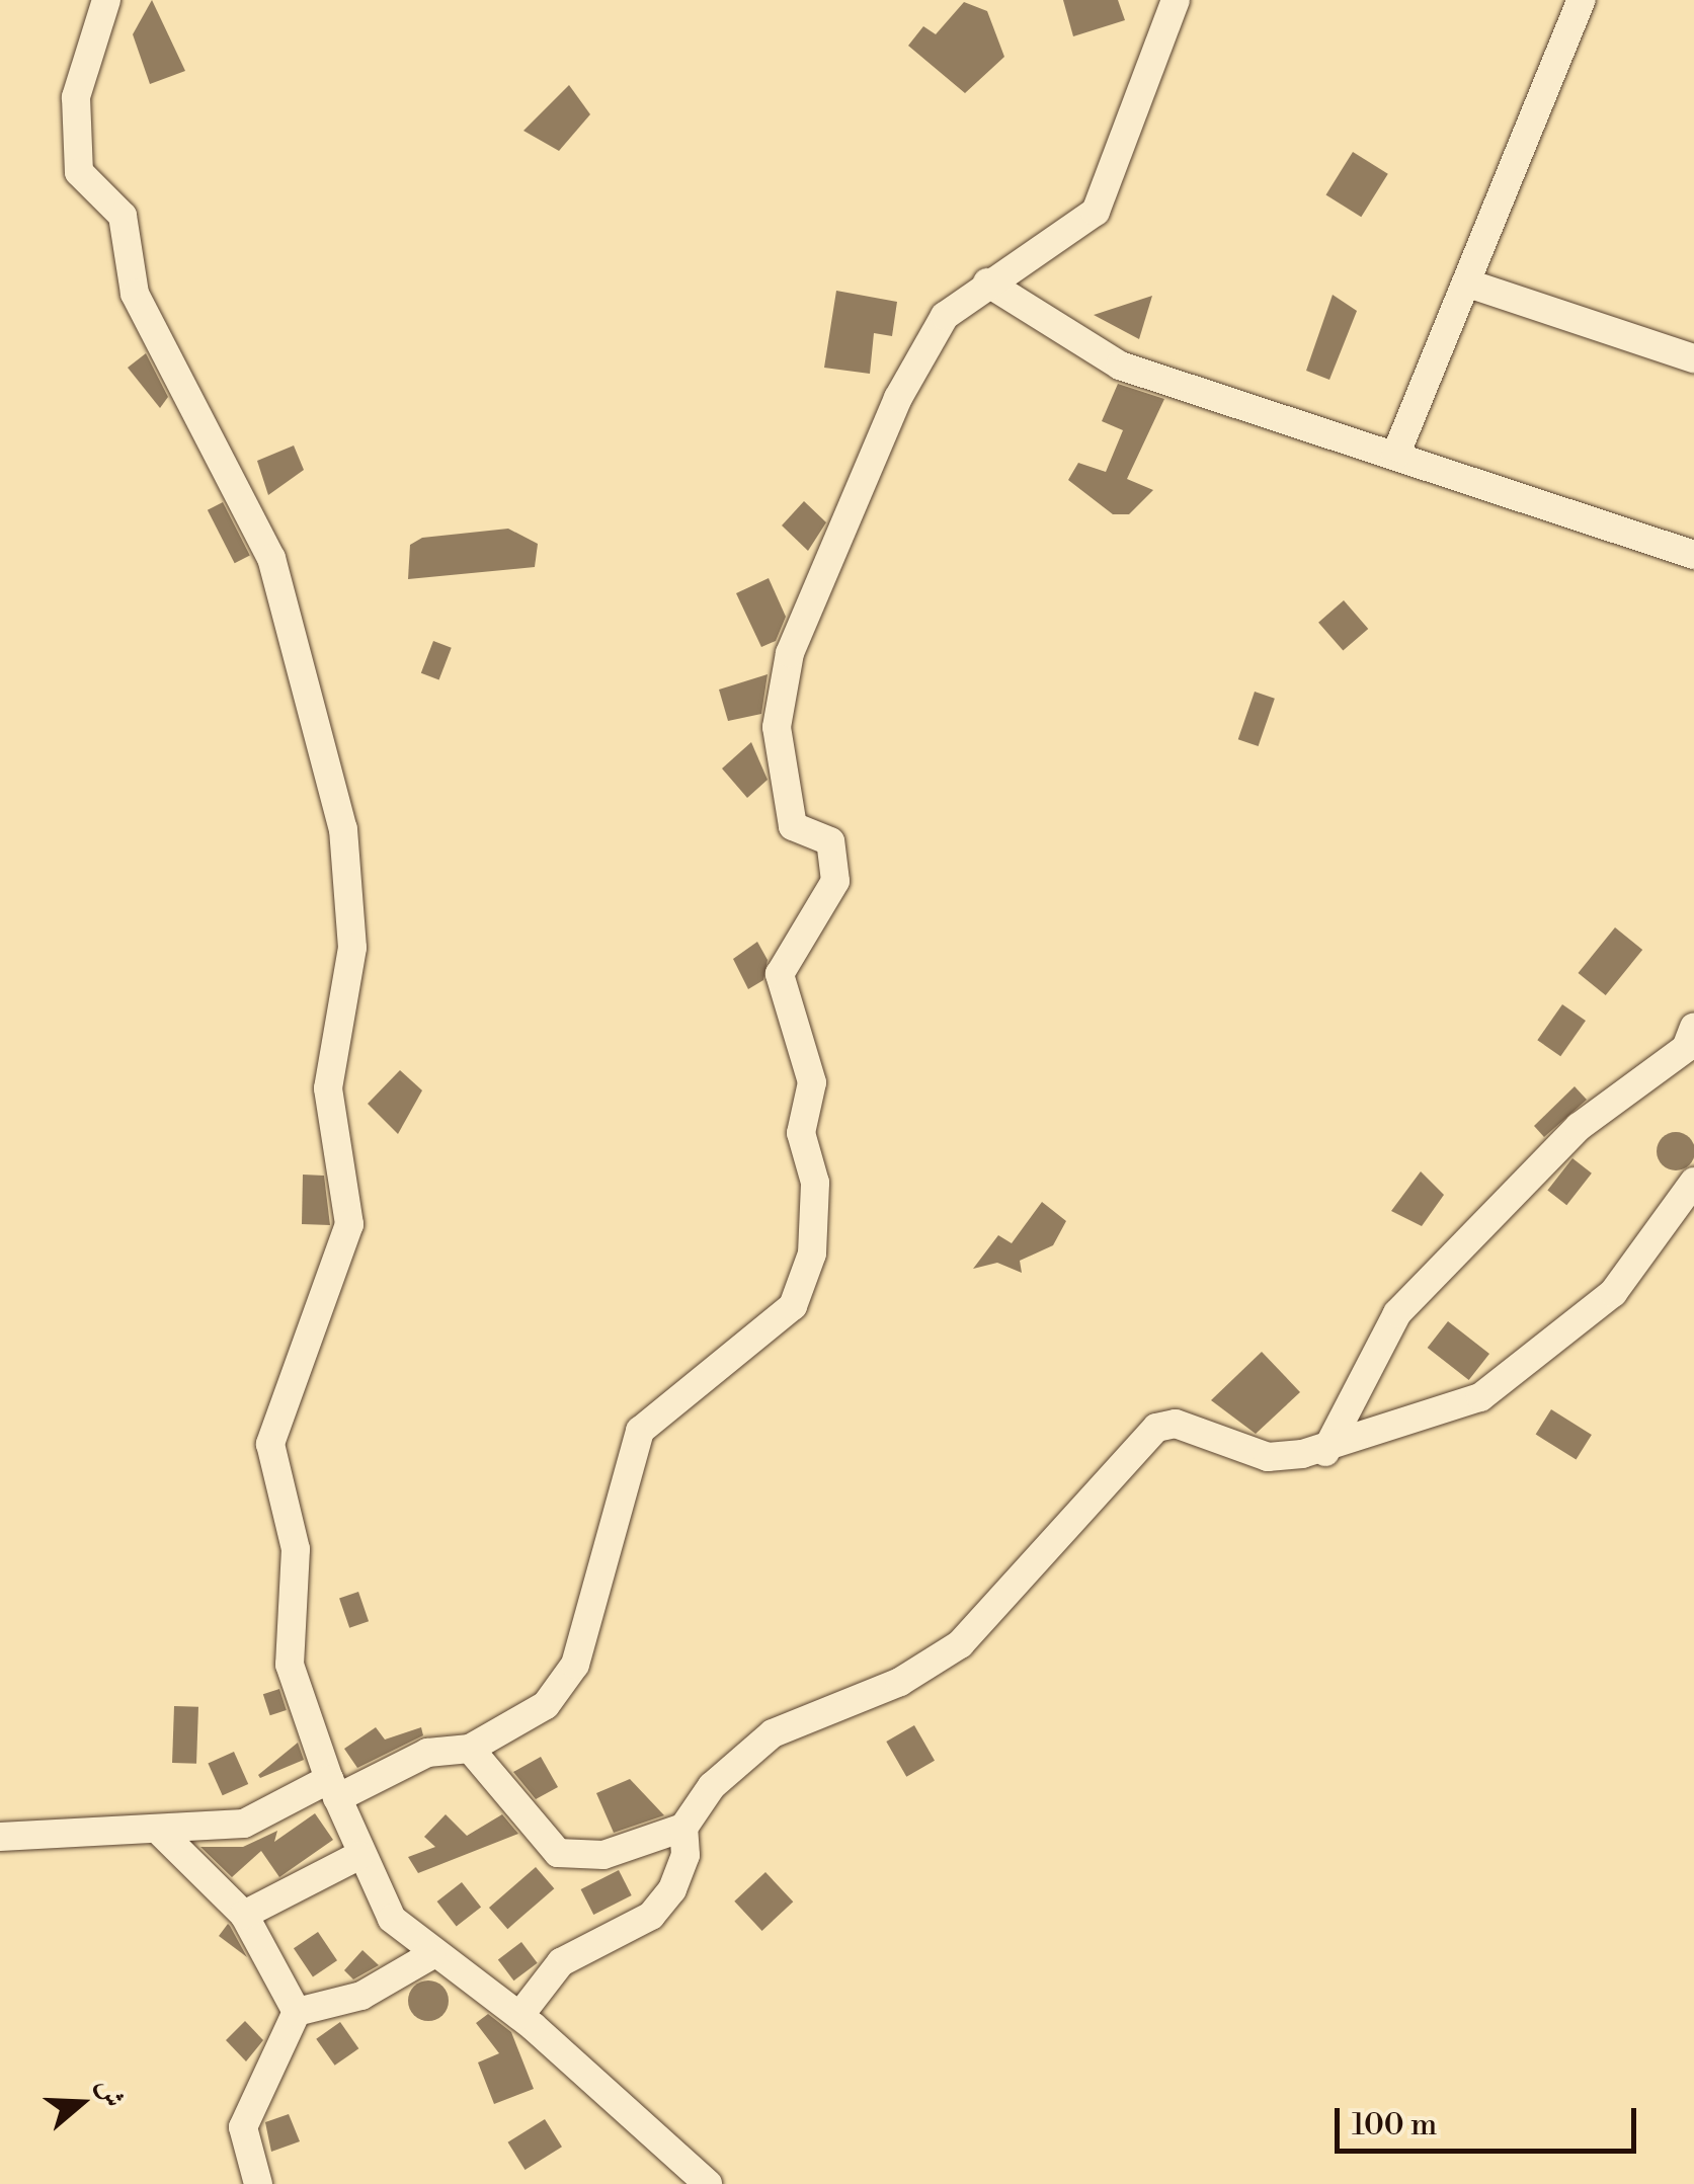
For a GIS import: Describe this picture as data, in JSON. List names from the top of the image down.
{
  "scale_bar": "100 m",
  "north": "right"
}
